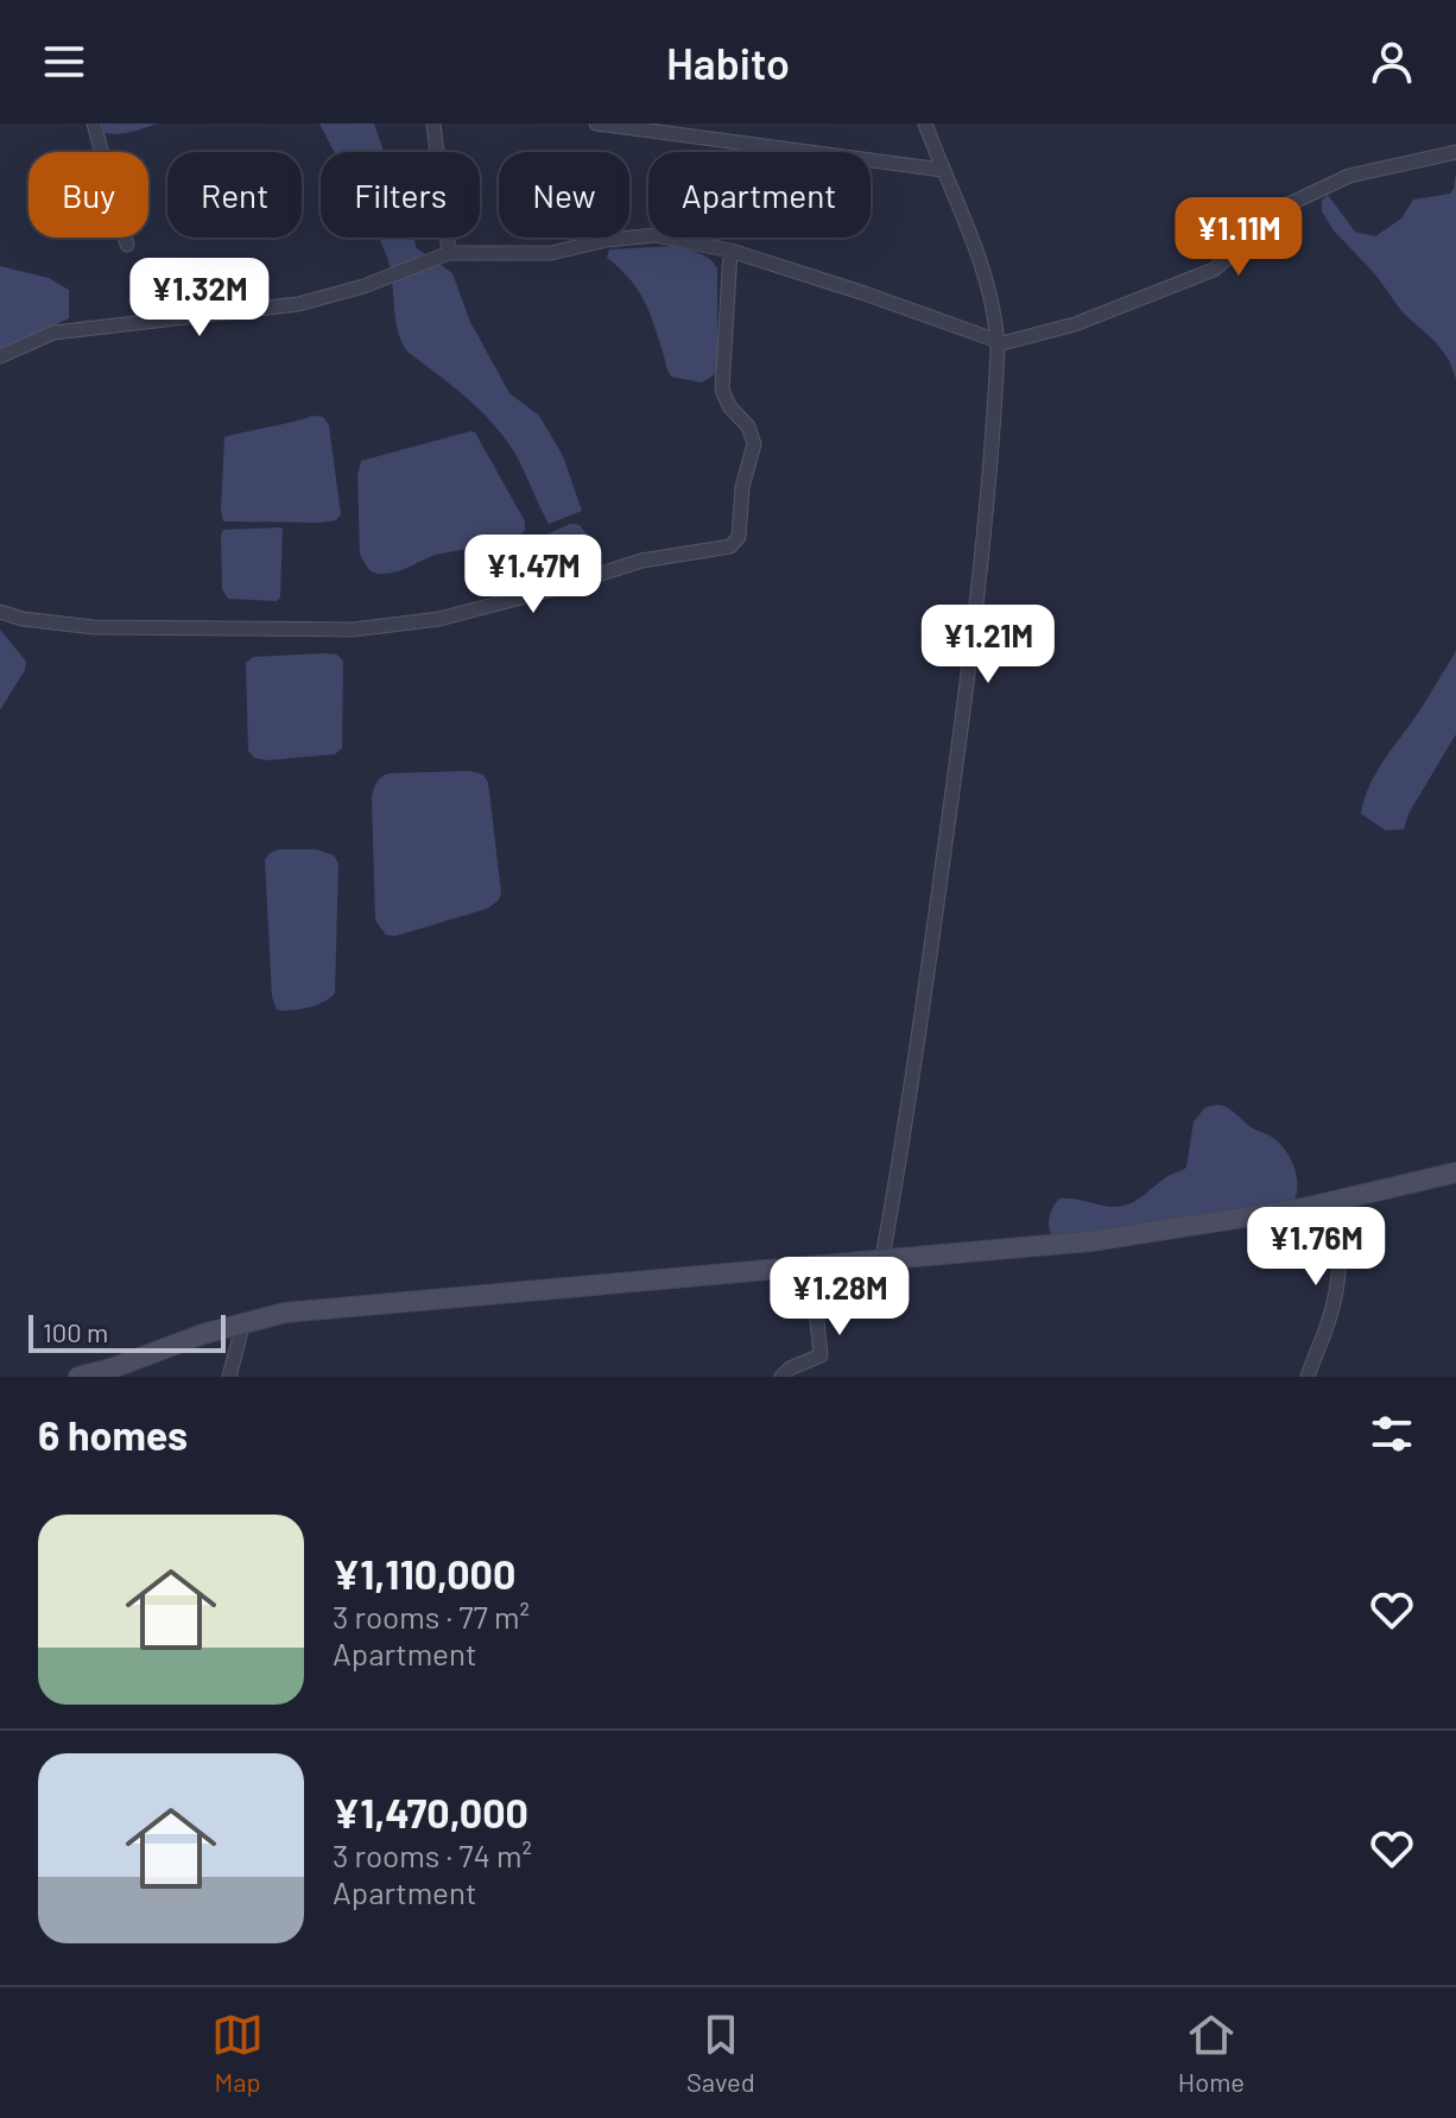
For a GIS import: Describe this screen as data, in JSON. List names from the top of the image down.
{
  "scale_bar": "100 m",
  "page": {
    "header": "Habito",
    "chip": [
      "Buy",
      "Rent",
      "Filters",
      "New",
      "Apartment"
    ],
    "price": [
      "¥1.11M",
      "¥1.32M",
      "¥1.47M",
      "¥1.21M",
      "¥1.76M",
      "¥1.28M"
    ],
    "scale": "100 m",
    "heading": "6 homes",
    "list": [
      {
        "name": "¥1,110,000",
        "note": "3 rooms · 77 m² · Apartment"
      },
      {
        "name": "¥1,470,000",
        "note": "3 rooms · 74 m² · Apartment"
      }
    ],
    "tabs": ["Map", "Saved", "Home"]
  }
}
